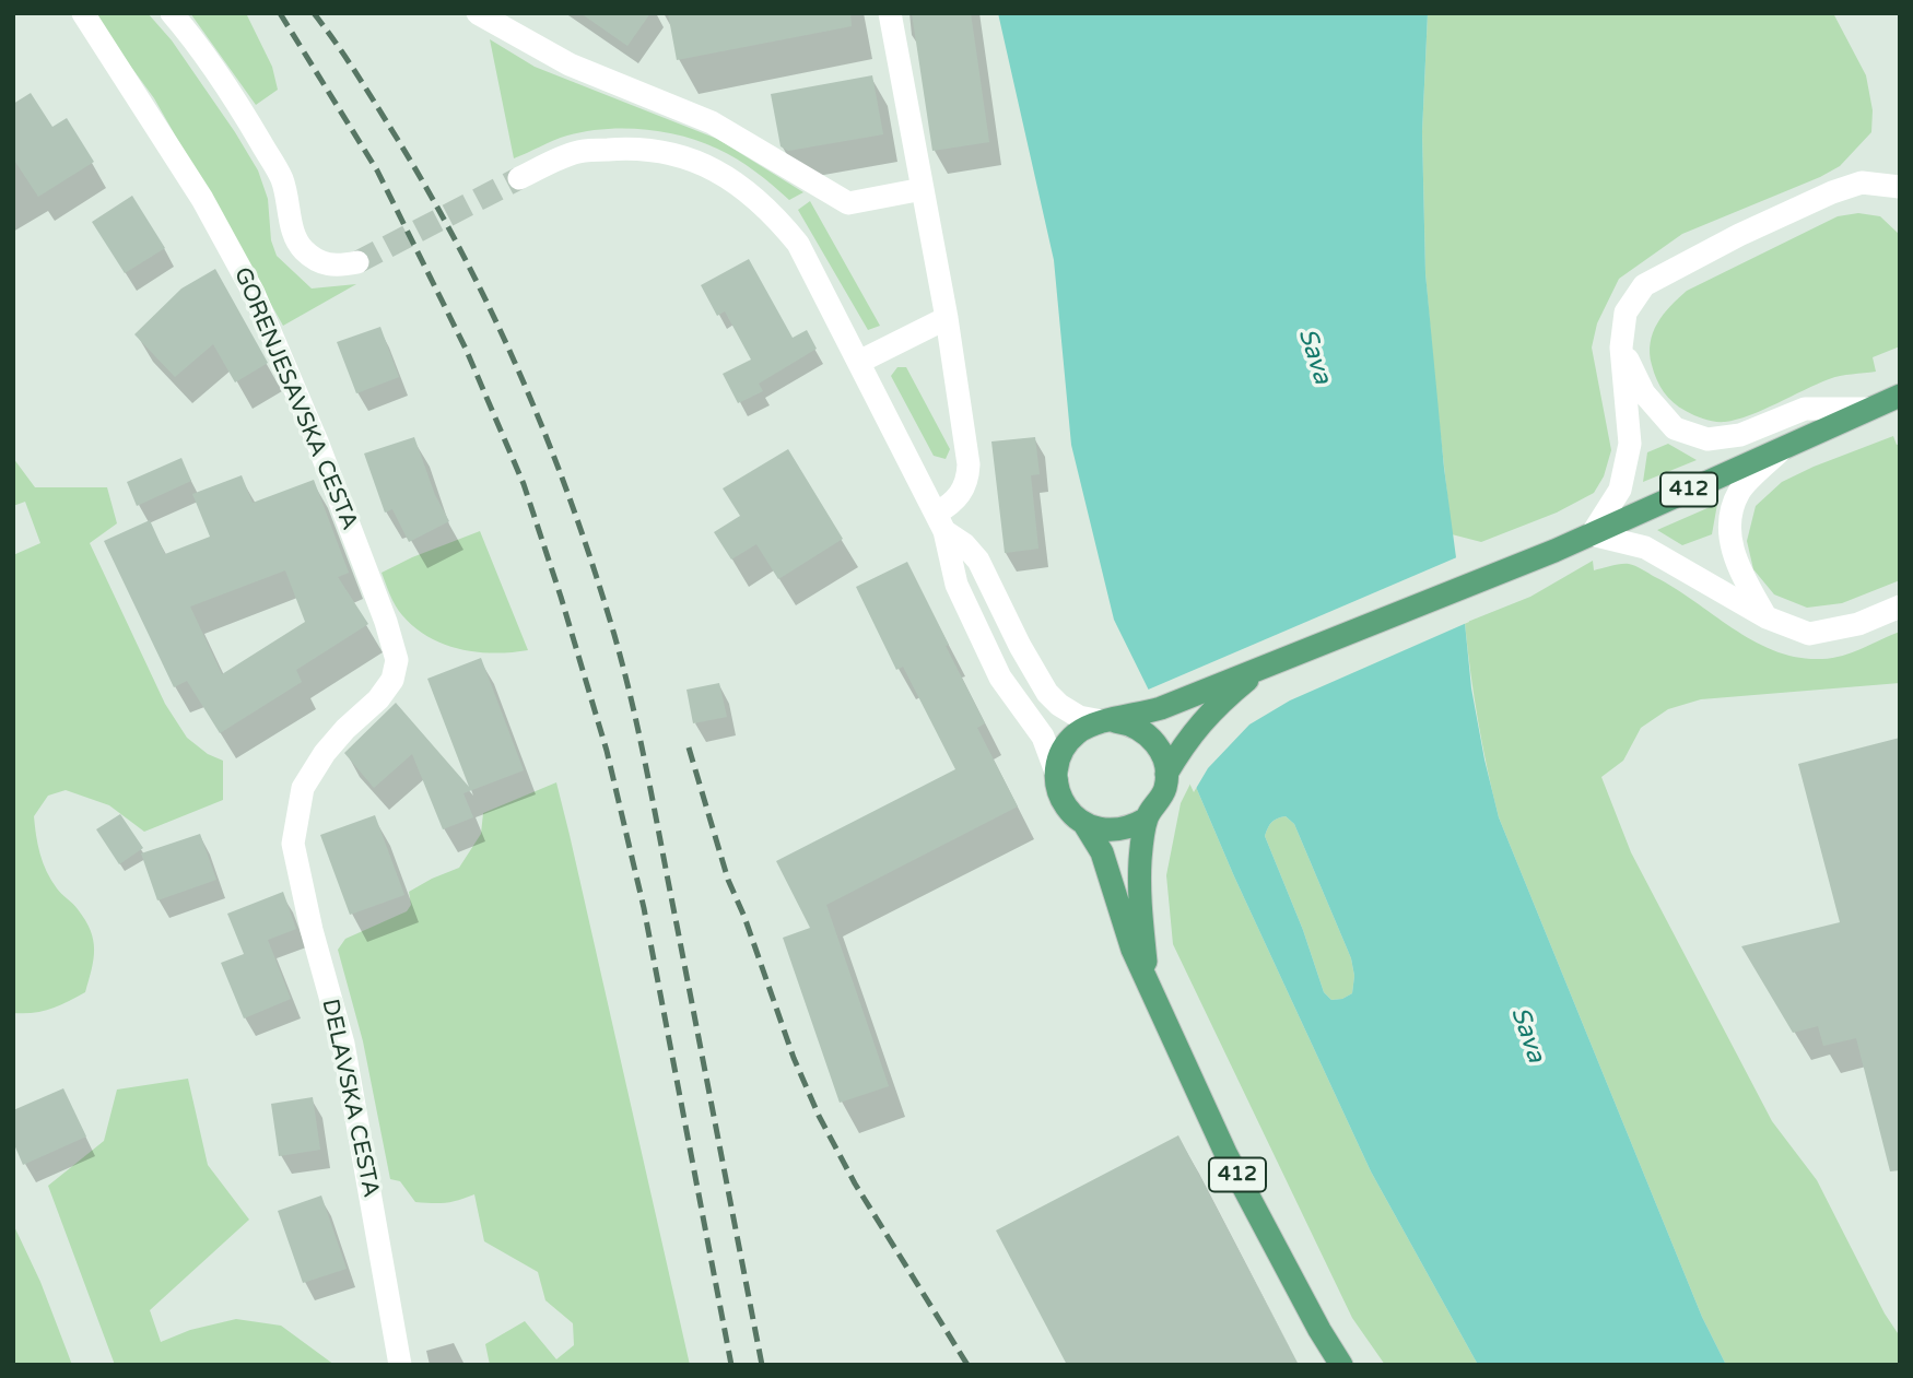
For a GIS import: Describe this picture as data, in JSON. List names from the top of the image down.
{
  "streets": {
    "main road": ["412"],
    "street": ["GORENJESAVSKA CESTA", "DELAVSKA CESTA"]
  },
  "crossings": [
    ["GORENJESAVSKA CESTA", "DELAVSKA CESTA"]
  ],
  "water": ["Sava"]
}
